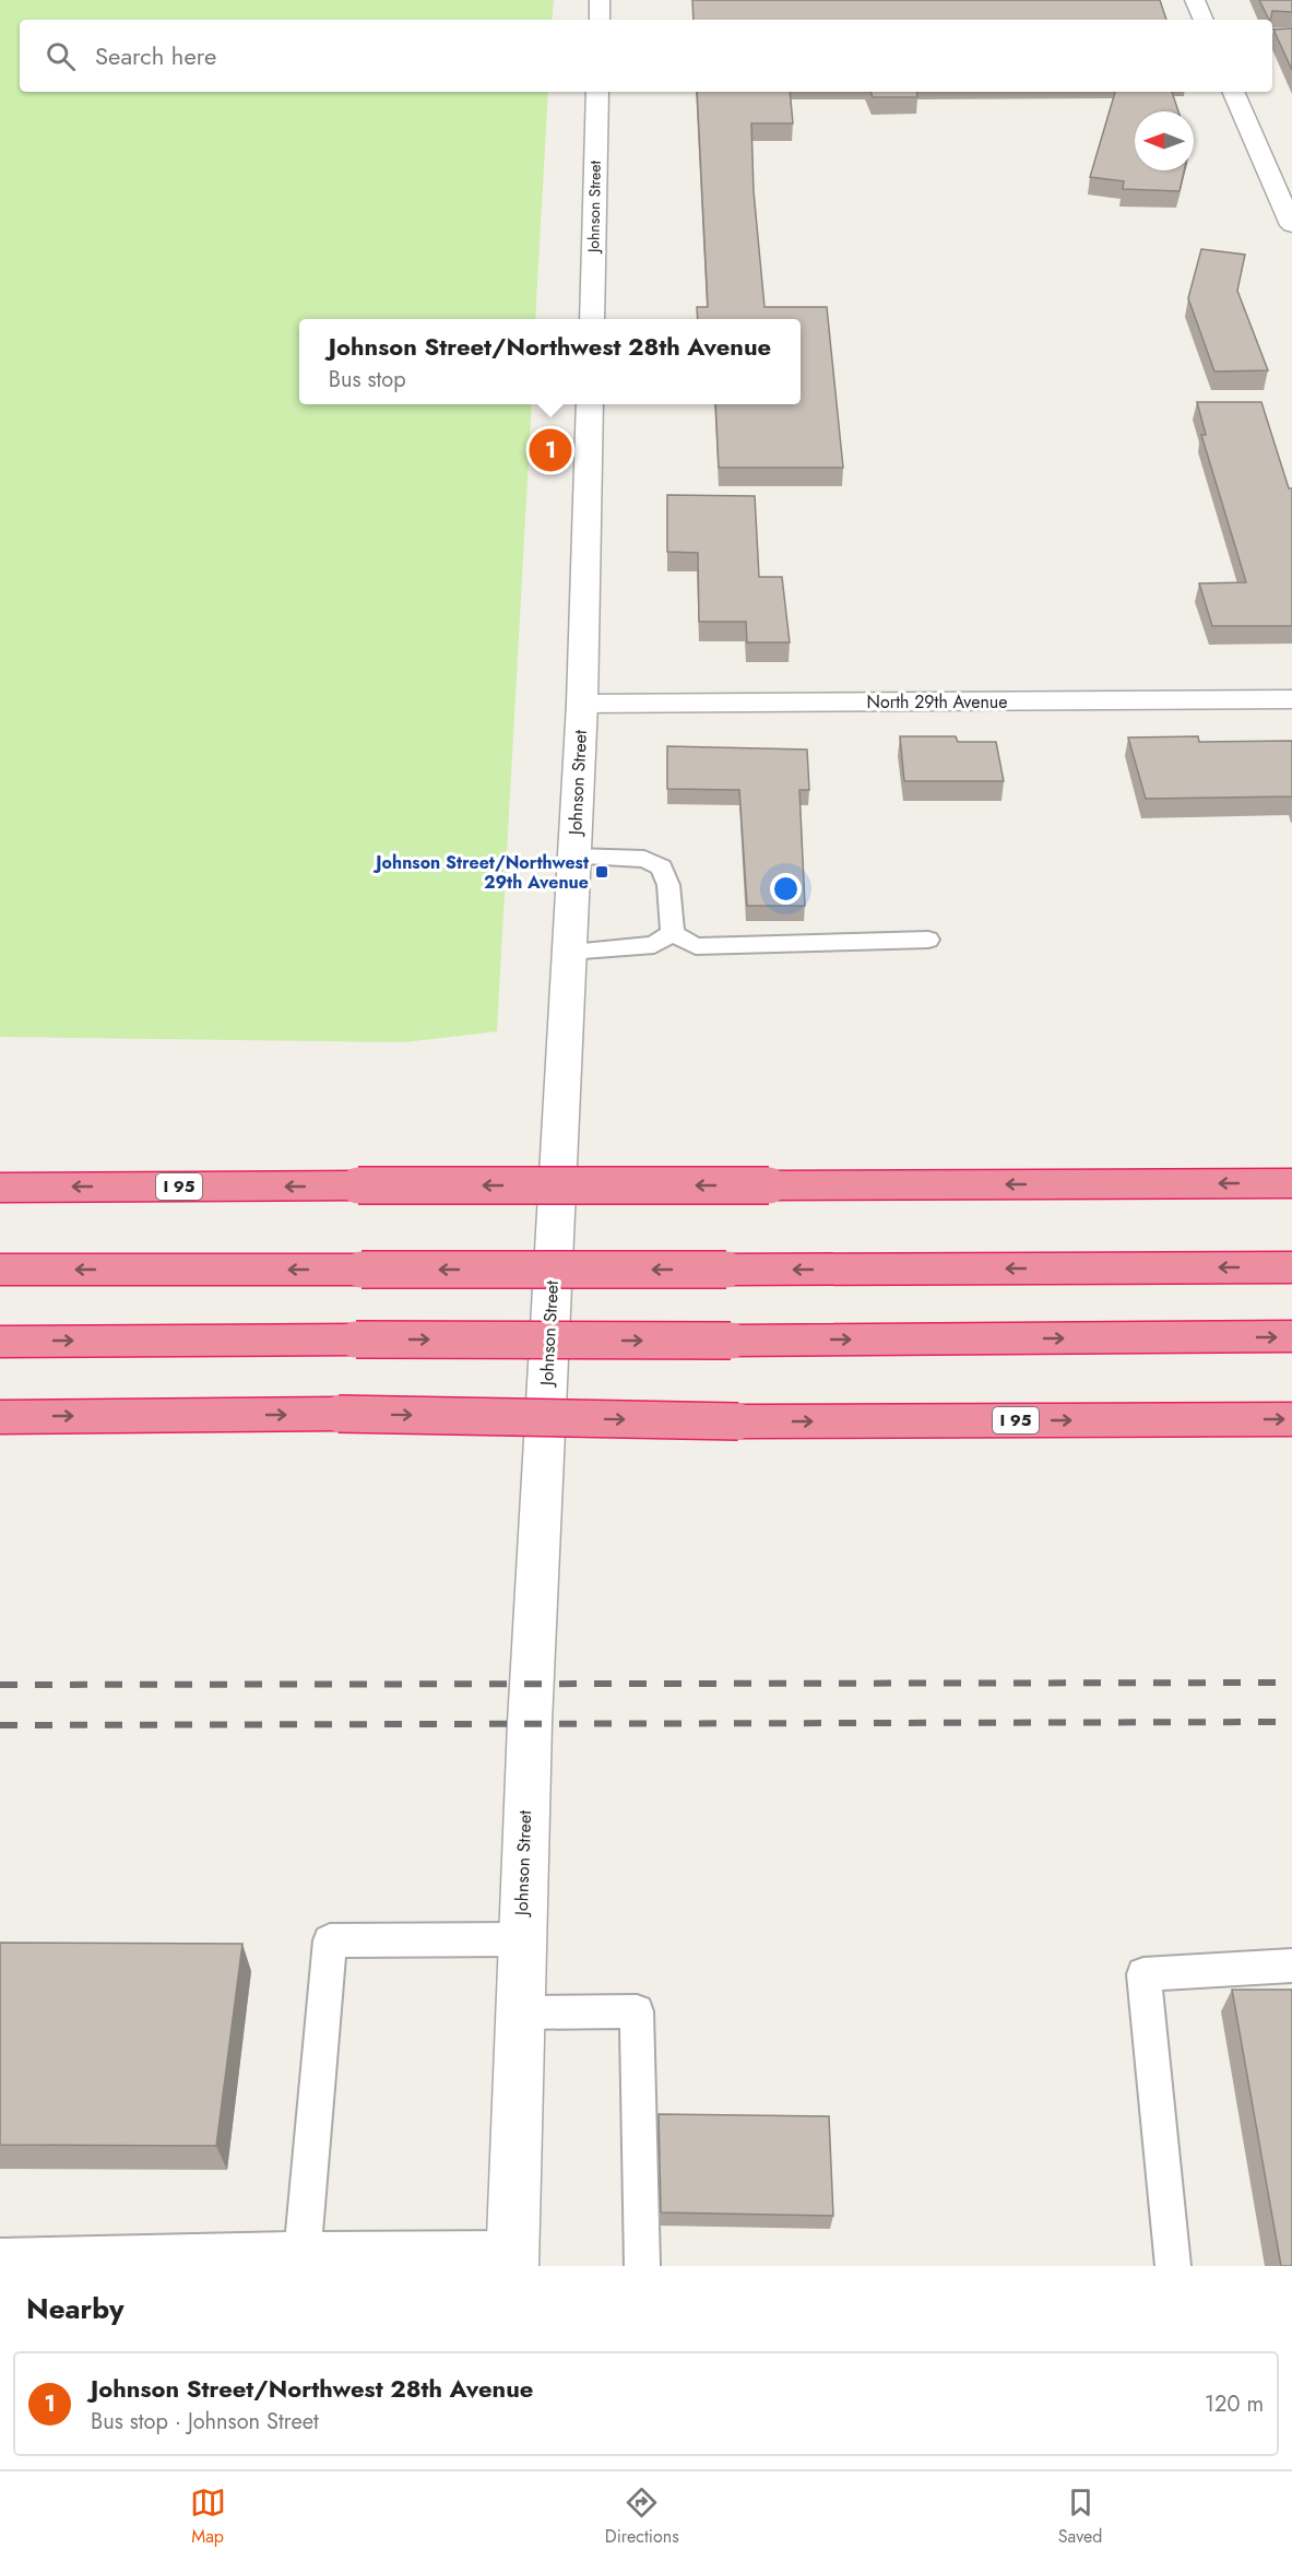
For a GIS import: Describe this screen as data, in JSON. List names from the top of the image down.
{
  "streets": {
    "highway": ["I 95"],
    "street": ["Johnson Street", "North 29th Avenue"]
  },
  "crossings": [
    ["Johnson Street", "North 29th Avenue"]
  ],
  "places": {
    "transit": ["Johnson Street/Northwest 29th Avenue"]
  },
  "north": "left",
  "page": {
    "search": "Search here",
    "popup": ["Johnson Street/Northwest 28th Avenue", "Bus stop"],
    "pins": "1",
    "heading": "Nearby",
    "list": [
      {
        "mark": "1",
        "name": "Johnson Street/Northwest 28th Avenue",
        "note": "Bus stop · Johnson Street",
        "value": "120 m"
      }
    ],
    "nav": ["Map", "Directions", "Saved"]
  }
}
